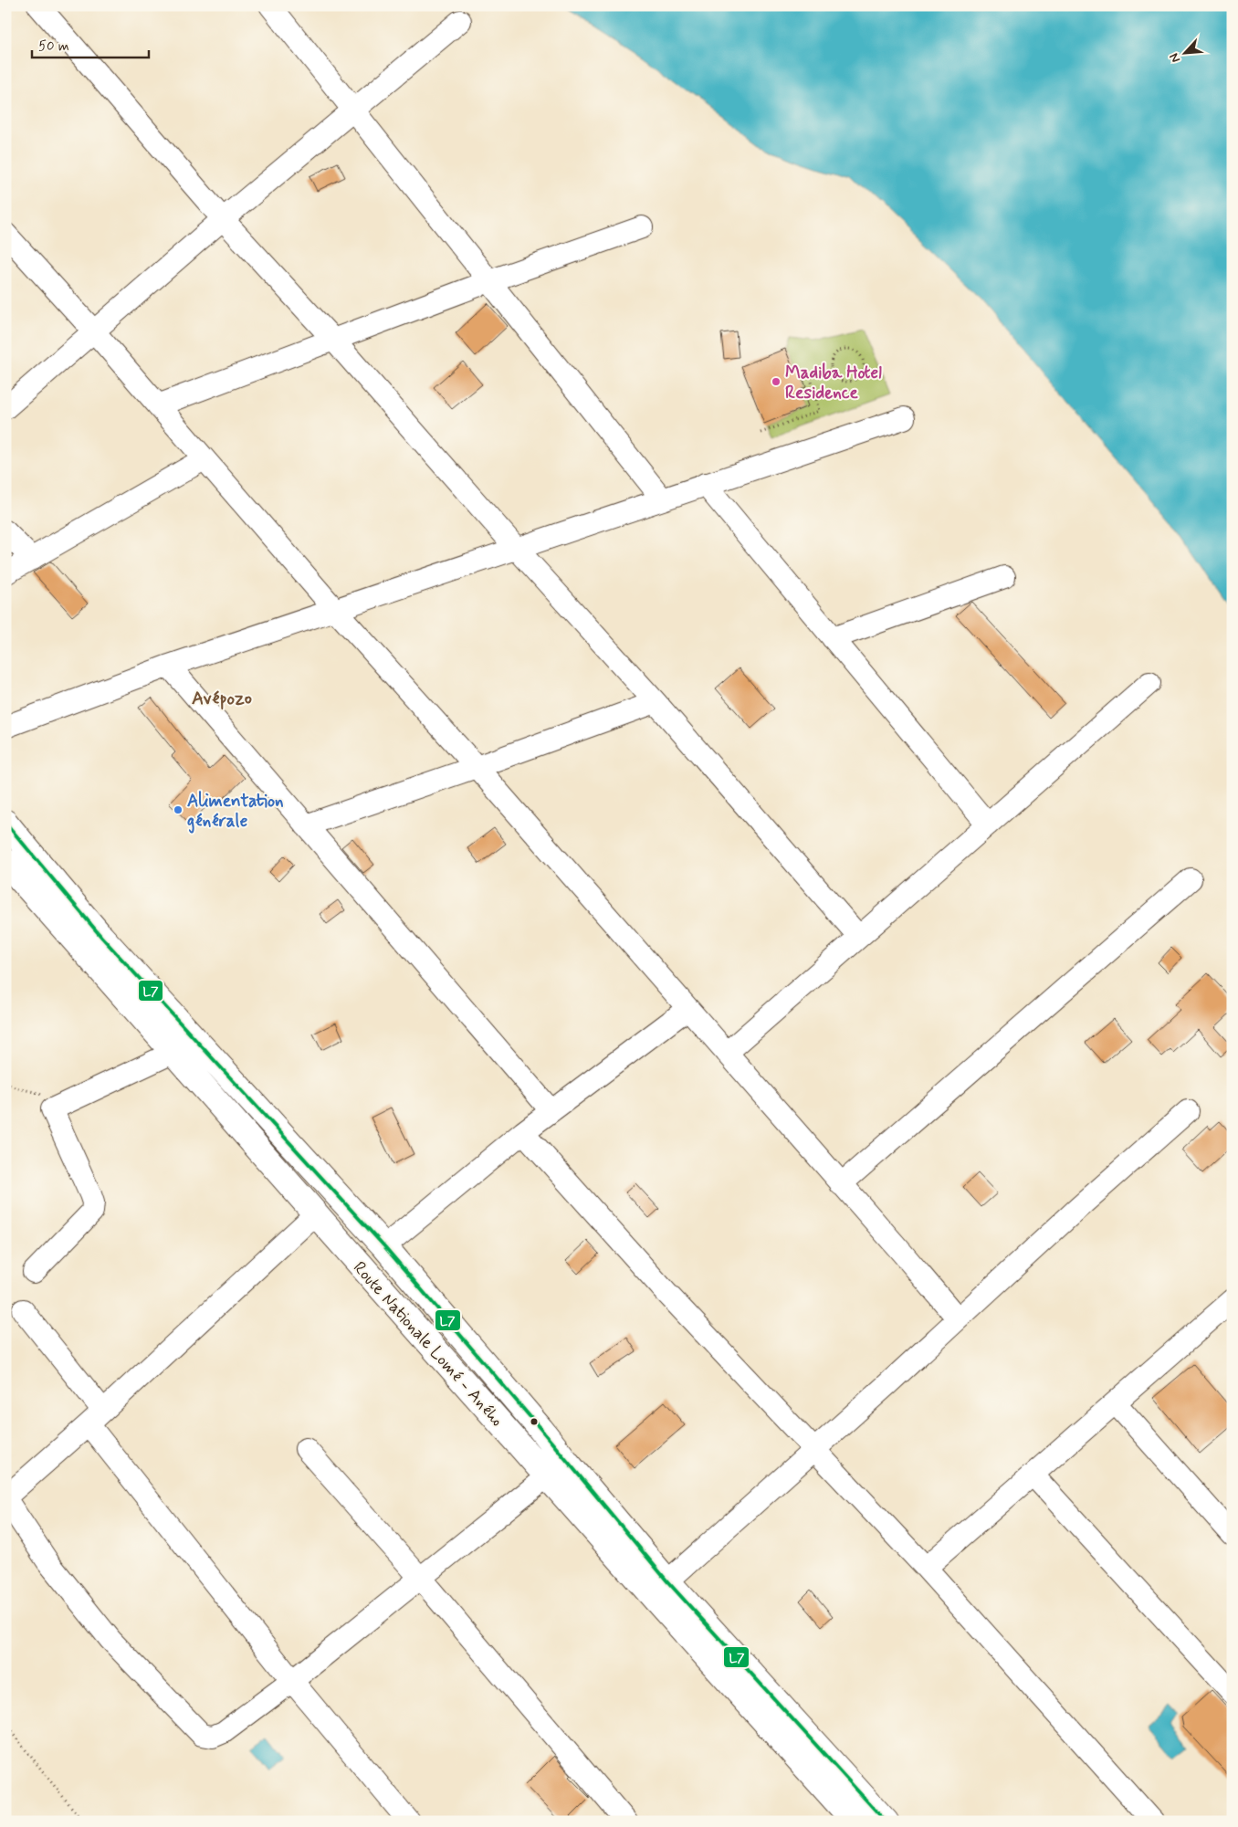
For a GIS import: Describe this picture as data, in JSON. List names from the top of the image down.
{
  "streets": {
    "highway": ["Route Nationale Lomé - Aného"]
  },
  "districts": ["Avépozo"],
  "places": ["Madiba Hotel Residence", "Alimentation générale"],
  "lines": ["transit line L7"],
  "scale_bar": "50 m",
  "north": "bottom left"
}
